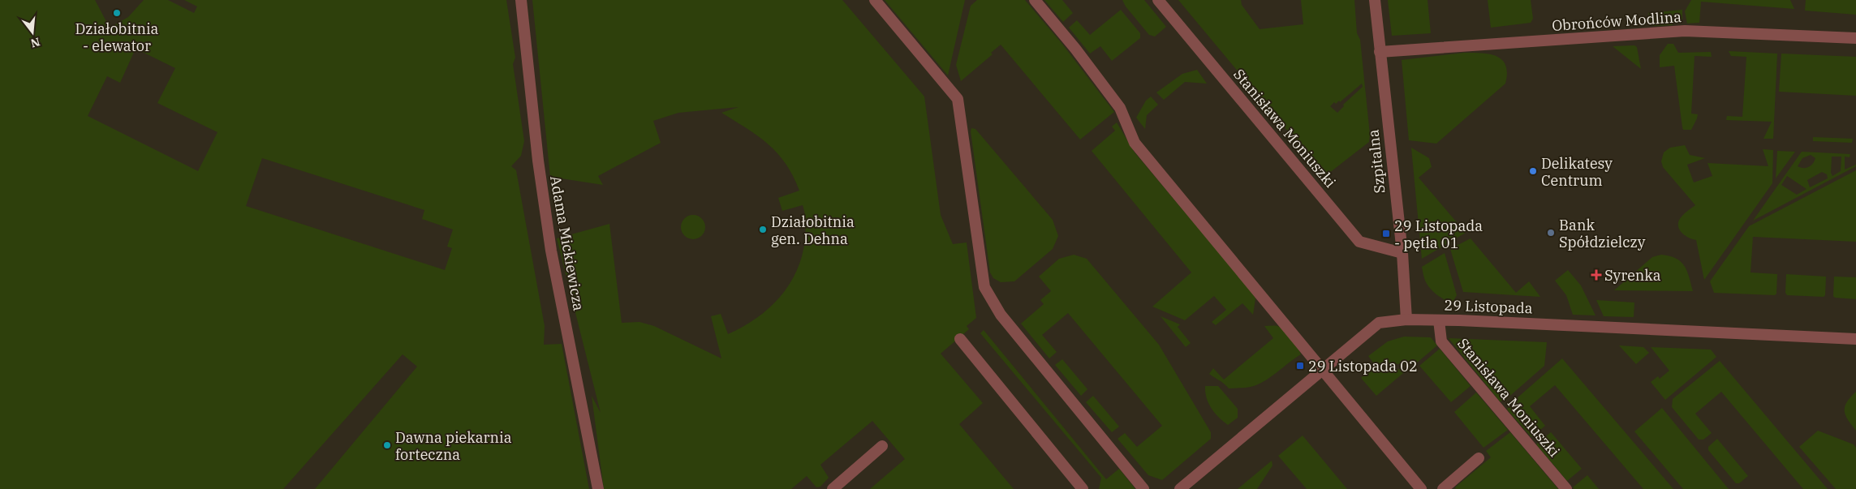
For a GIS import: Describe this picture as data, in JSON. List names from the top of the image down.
{
  "streets": {
    "street": [
      "Obrońców Modlina",
      "Stanisława Moniuszki",
      "Szpitalna",
      "Adama Mickiewicza",
      "29 Listopada"
    ]
  },
  "crossings": [
    ["Obrońców Modlina", "Szpitalna"],
    ["Stanisława Moniuszki", "Szpitalna"],
    ["Stanisława Moniuszki", "29 Listopada"],
    ["Szpitalna", "29 Listopada"]
  ],
  "places": {
    "other": [
      "Działobitnia - elewator",
      "Delikatesy Centrum",
      "Działobitnia gen. Dehna",
      "Bank Spółdzielczy",
      "Dawna piekarnia forteczna"
    ],
    "transit": ["29 Listopada - pętla 01", "29 Listopada 02"],
    "health": ["Syrenka"]
  },
  "north": "bottom"
}
